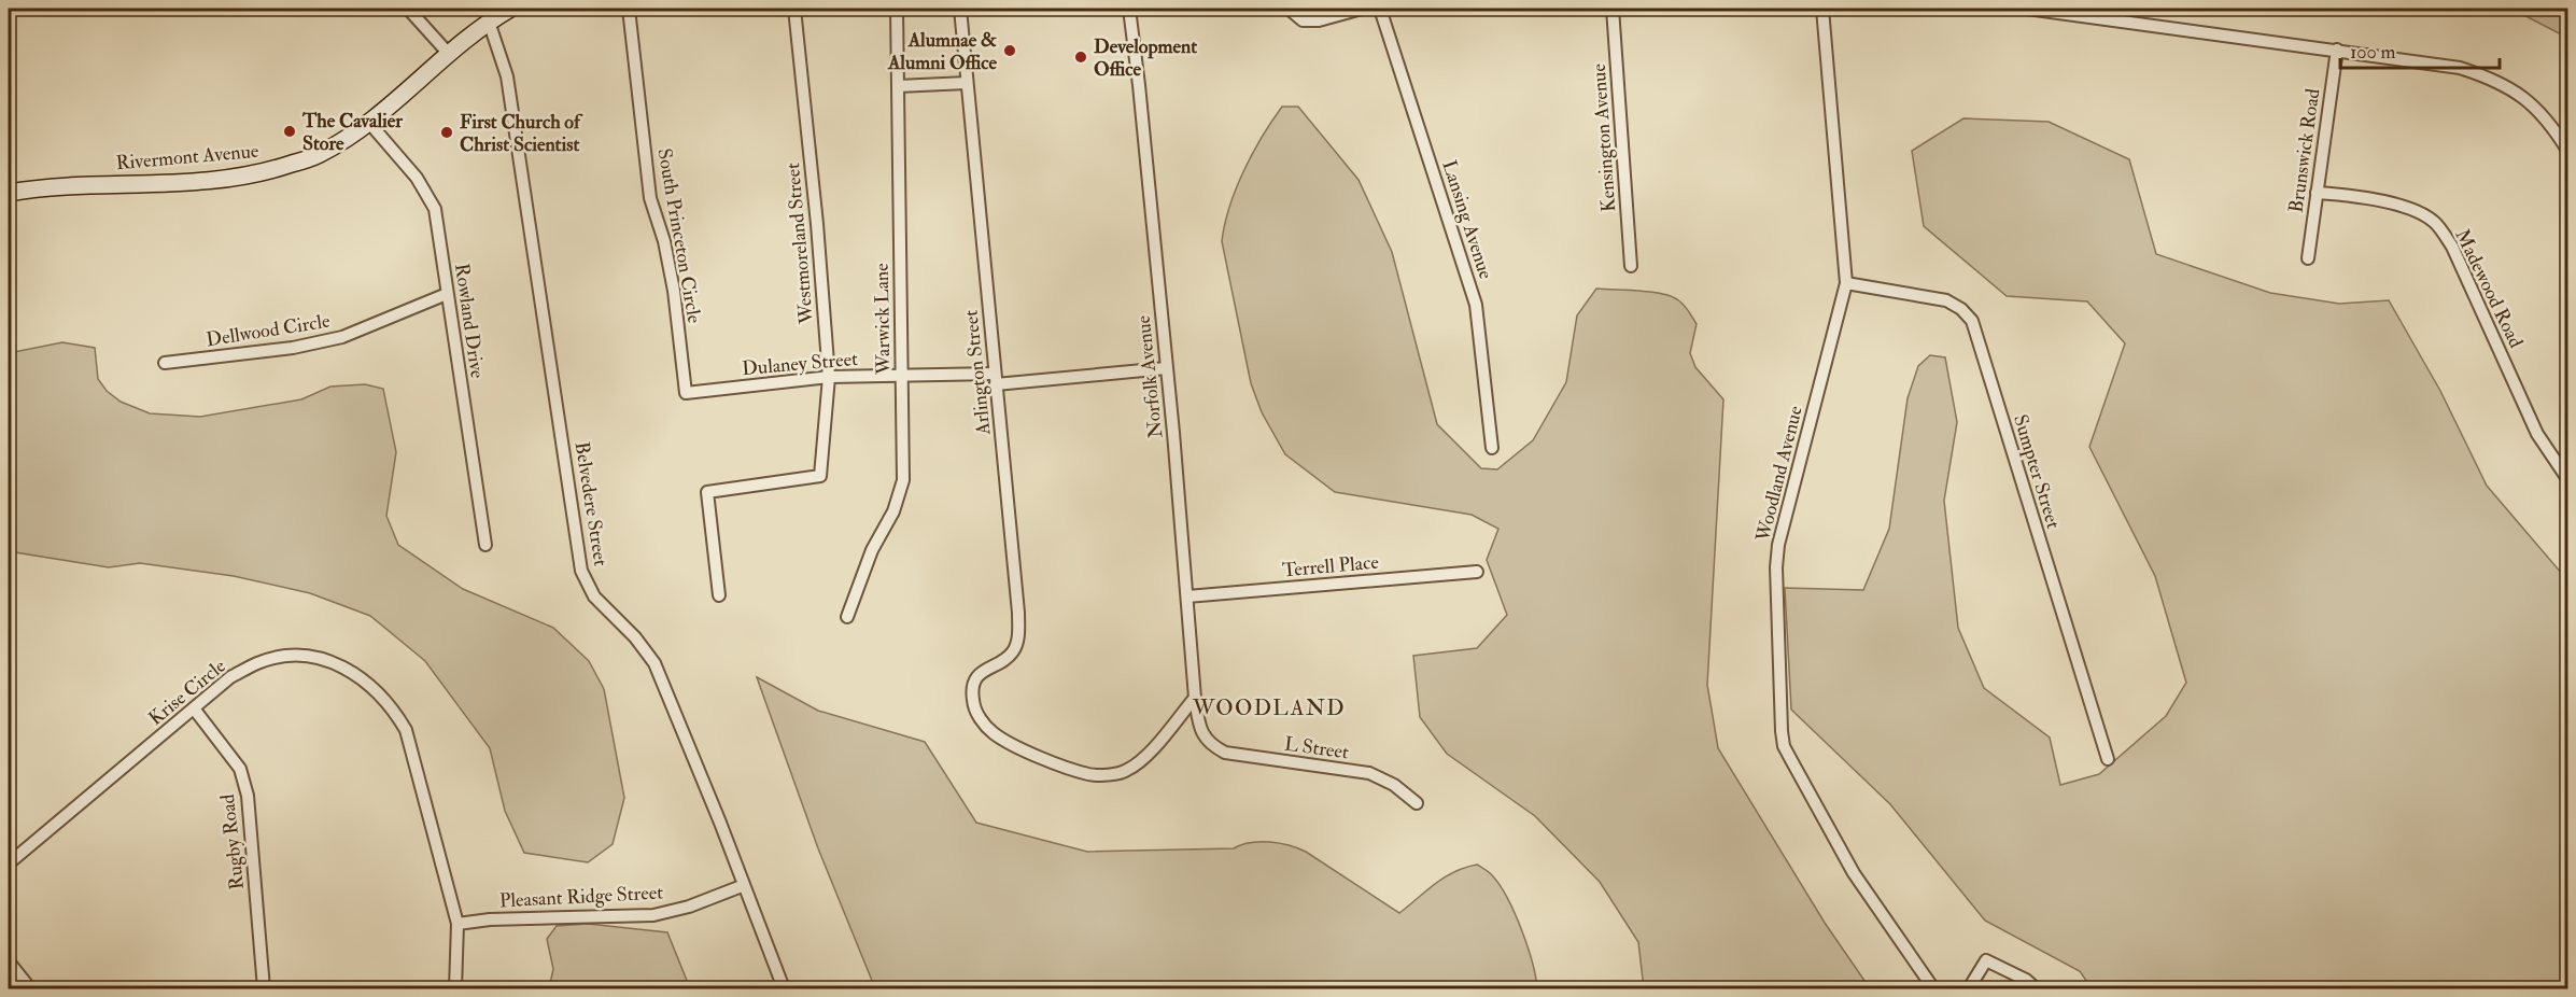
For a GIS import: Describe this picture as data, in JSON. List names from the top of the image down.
{
  "streets": {
    "main road": ["Rivermont Avenue"],
    "street": [
      "Kensington Avenue",
      "Brunswick Road",
      "Lansing Avenue",
      "South Princeton Circle",
      "Westmoreland Street",
      "Madewood Road",
      "Warwick Lane",
      "Rowland Drive",
      "Dellwood Circle",
      "Dulaney Street",
      "Arlington Street",
      "Norfolk Avenue",
      "Sumpter Street",
      "Woodland Avenue",
      "Belvedere Street",
      "Terrell Place",
      "Krise Circle",
      "L Street",
      "Rugby Road",
      "Pleasant Ridge Street"
    ]
  },
  "crossings": [
    ["Brunswick Road", "Madewood Road"],
    ["Rivermont Avenue", "Rowland Drive"],
    ["Rivermont Avenue", "Belvedere Street"],
    ["South Princeton Circle", "Dulaney Street"],
    ["Westmoreland Street", "Dulaney Street"],
    ["Warwick Lane", "Dulaney Street"],
    ["Rowland Drive", "Dellwood Circle"],
    ["Dulaney Street", "Arlington Street"],
    ["Dulaney Street", "Norfolk Avenue"],
    ["Arlington Street", "Norfolk Avenue"],
    ["Norfolk Avenue", "Terrell Place"],
    ["Norfolk Avenue", "L Street"],
    ["Sumpter Street", "Woodland Avenue"],
    ["Belvedere Street", "Pleasant Ridge Street"],
    ["Krise Circle", "Rugby Road"],
    ["Krise Circle", "Pleasant Ridge Street"]
  ],
  "districts": ["WOODLAND"],
  "places": [
    "Alumnae & Alumni Office",
    "Development Office",
    "The Cavalier Store",
    "First Church of Christ Scientist"
  ],
  "scale_bar": "100 m"
}
